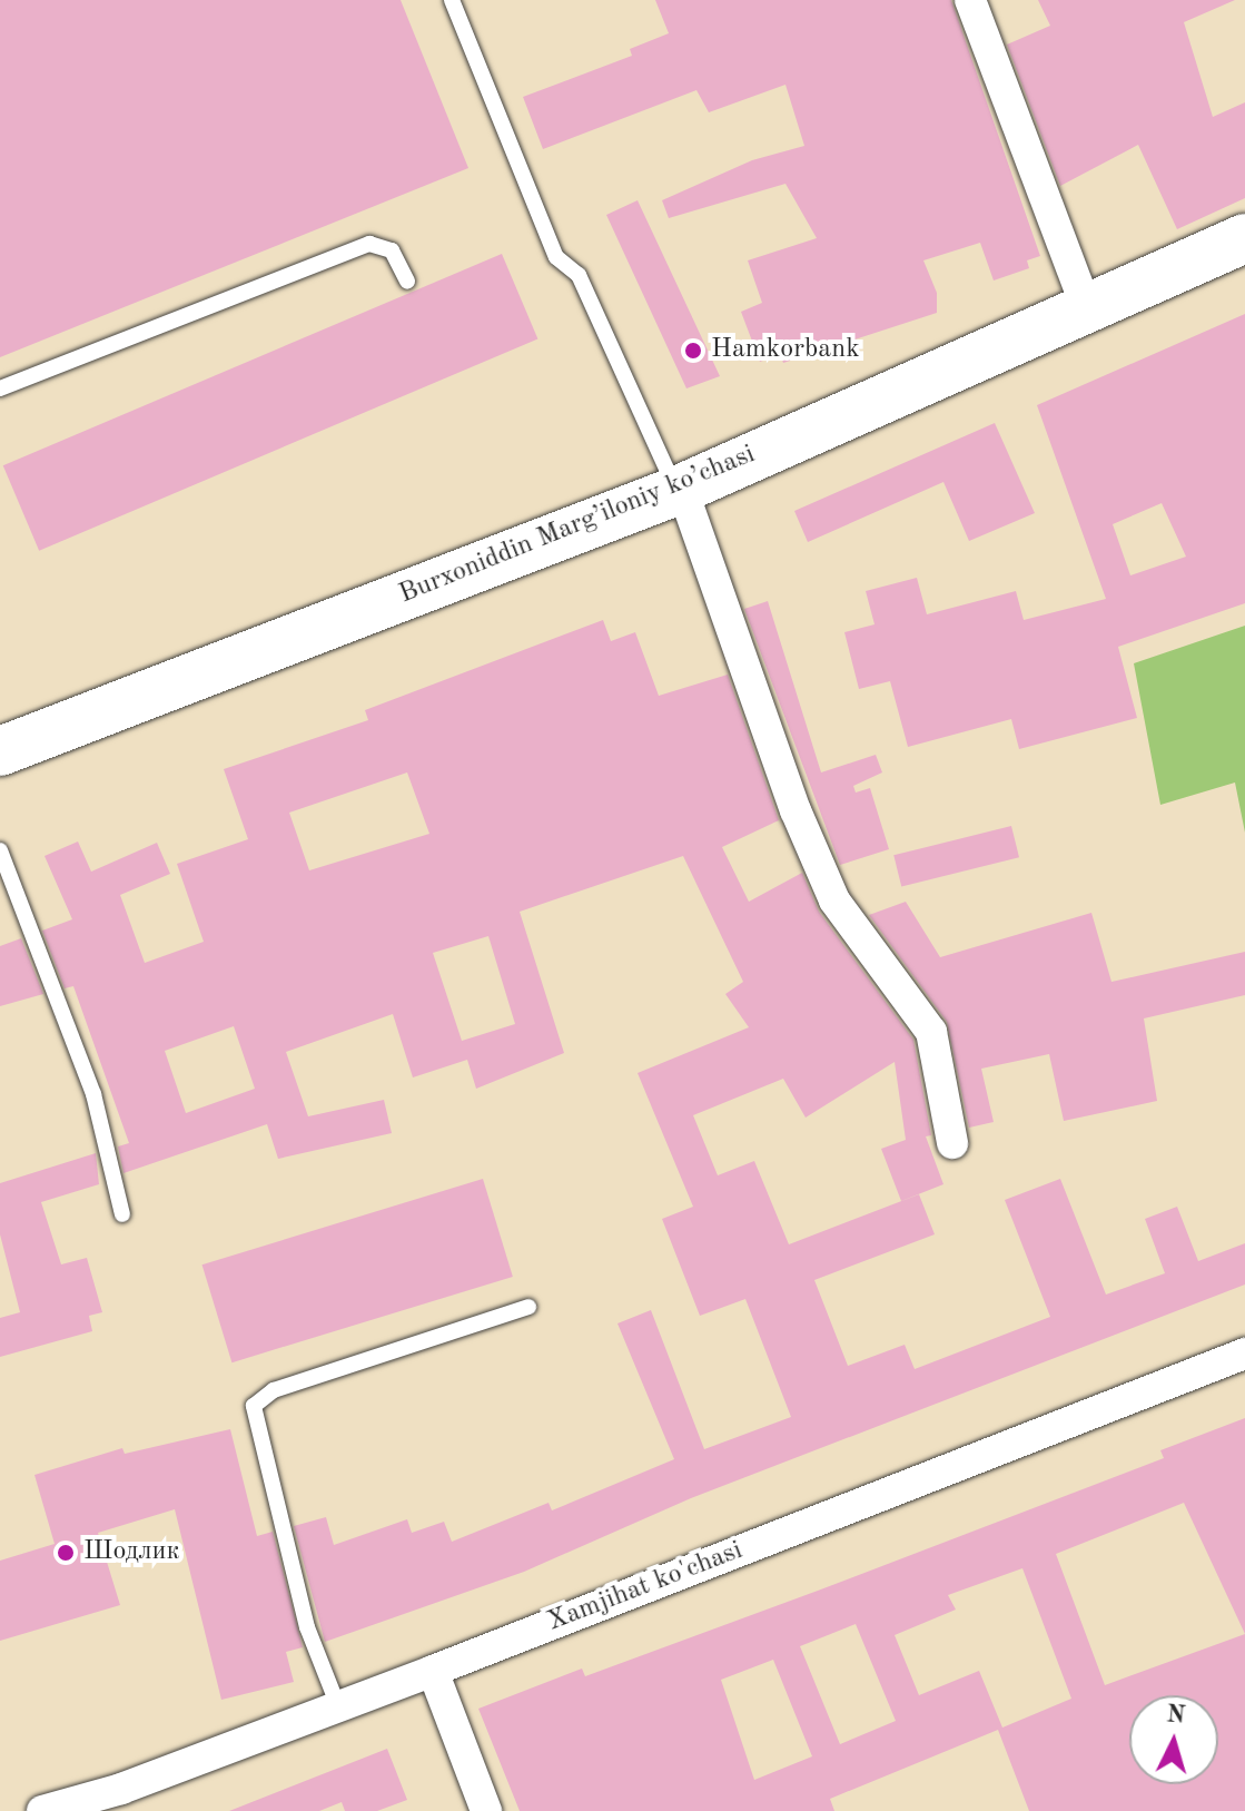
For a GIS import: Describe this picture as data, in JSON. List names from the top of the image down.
{
  "streets": {
    "main road": ["Burxoniddin Marg’iloniy ko’chasi"],
    "street": ["Xamjihat ko'chasi"]
  },
  "places": ["Hamkorbank", "Шодлик"],
  "north": "top"
}
